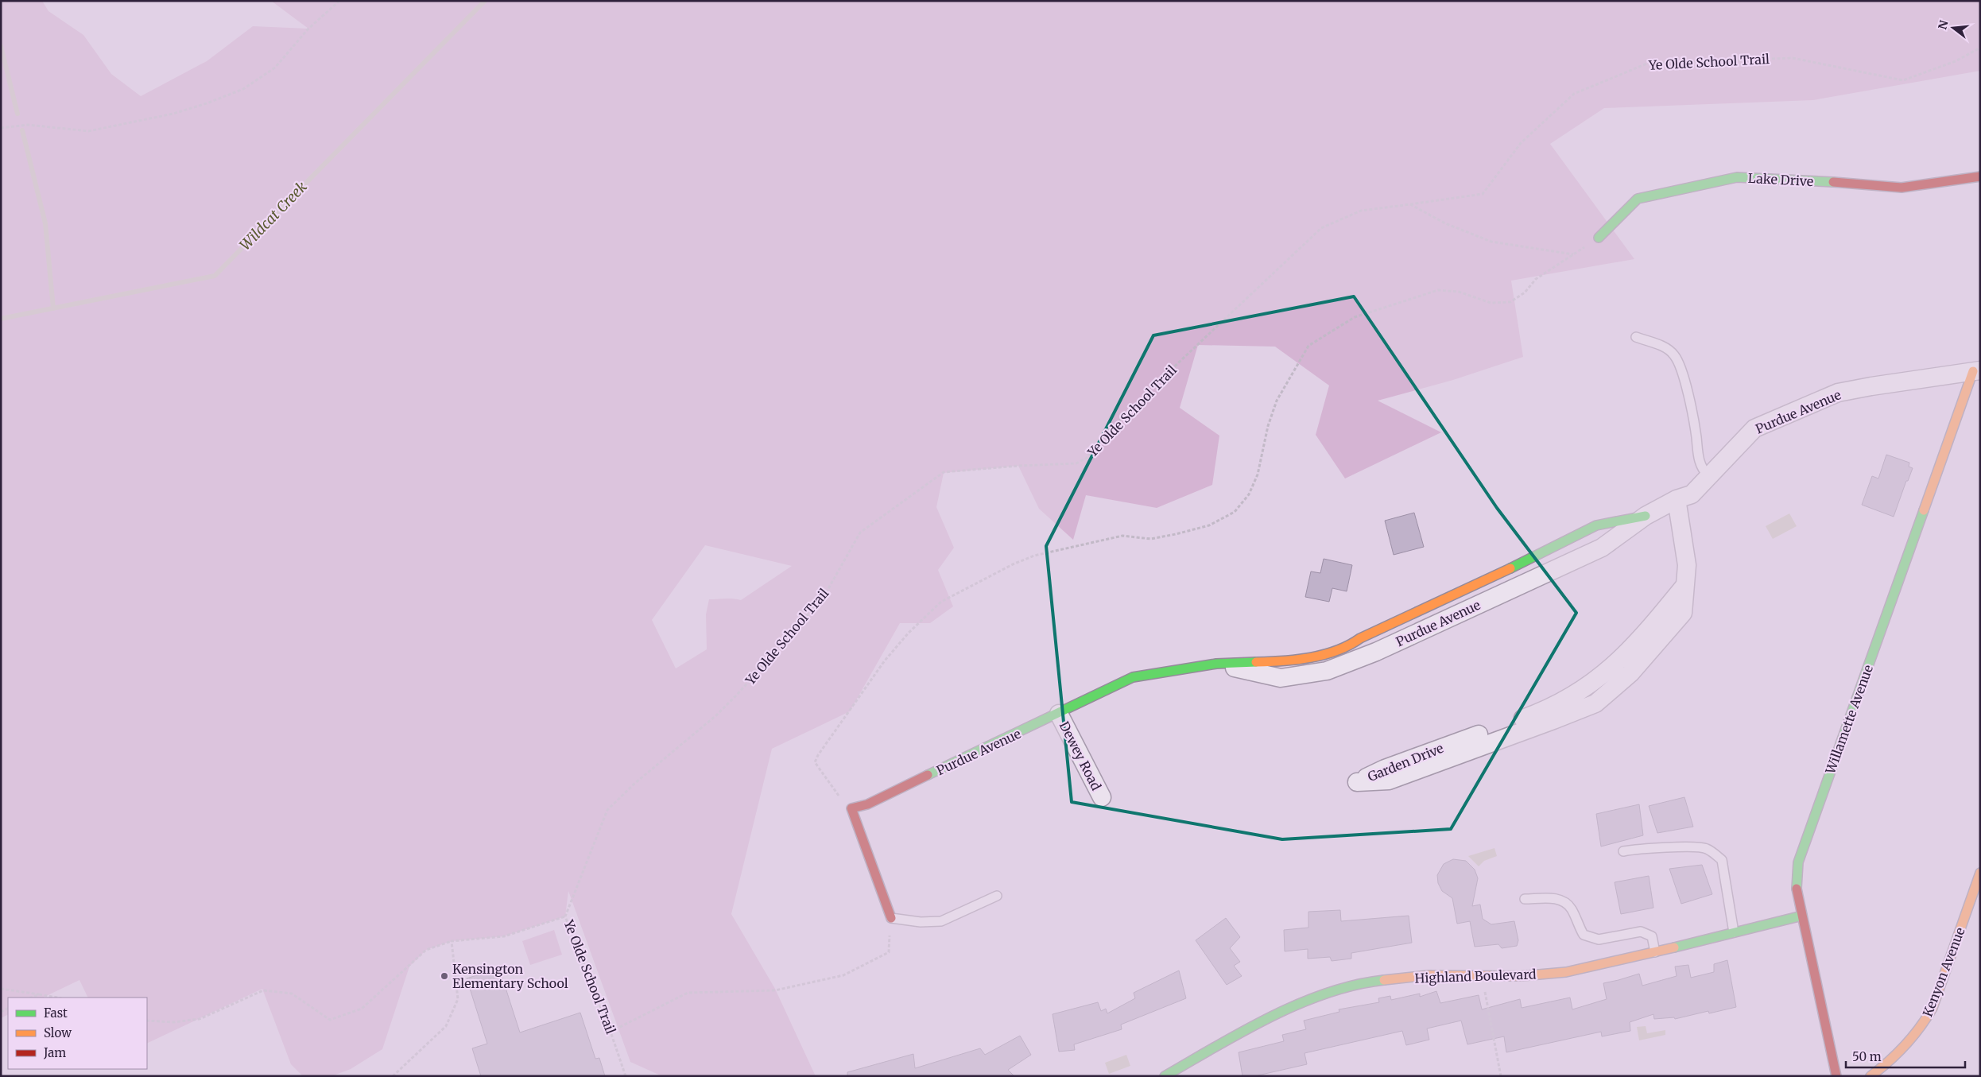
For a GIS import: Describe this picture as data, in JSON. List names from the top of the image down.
{
  "streets": {
    "street": [
      "Lake Drive",
      "Purdue Avenue",
      "Willamette Avenue",
      "Dewey Road",
      "Garden Drive",
      "Kenyon Avenue",
      "Highland Boulevard"
    ],
    "path": ["Ye Olde School Trail"]
  },
  "crossings": [
    ["Purdue Avenue", "Willamette Avenue"],
    ["Purdue Avenue", "Dewey Road"],
    ["Purdue Avenue", "Garden Drive"],
    ["Willamette Avenue", "Highland Boulevard"]
  ],
  "water": ["Wildcat Creek"],
  "places": ["Kensington Elementary School"],
  "legend": ["Fast", "Slow", "Jam"],
  "scale_bar": "50 m",
  "north": "left"
}
